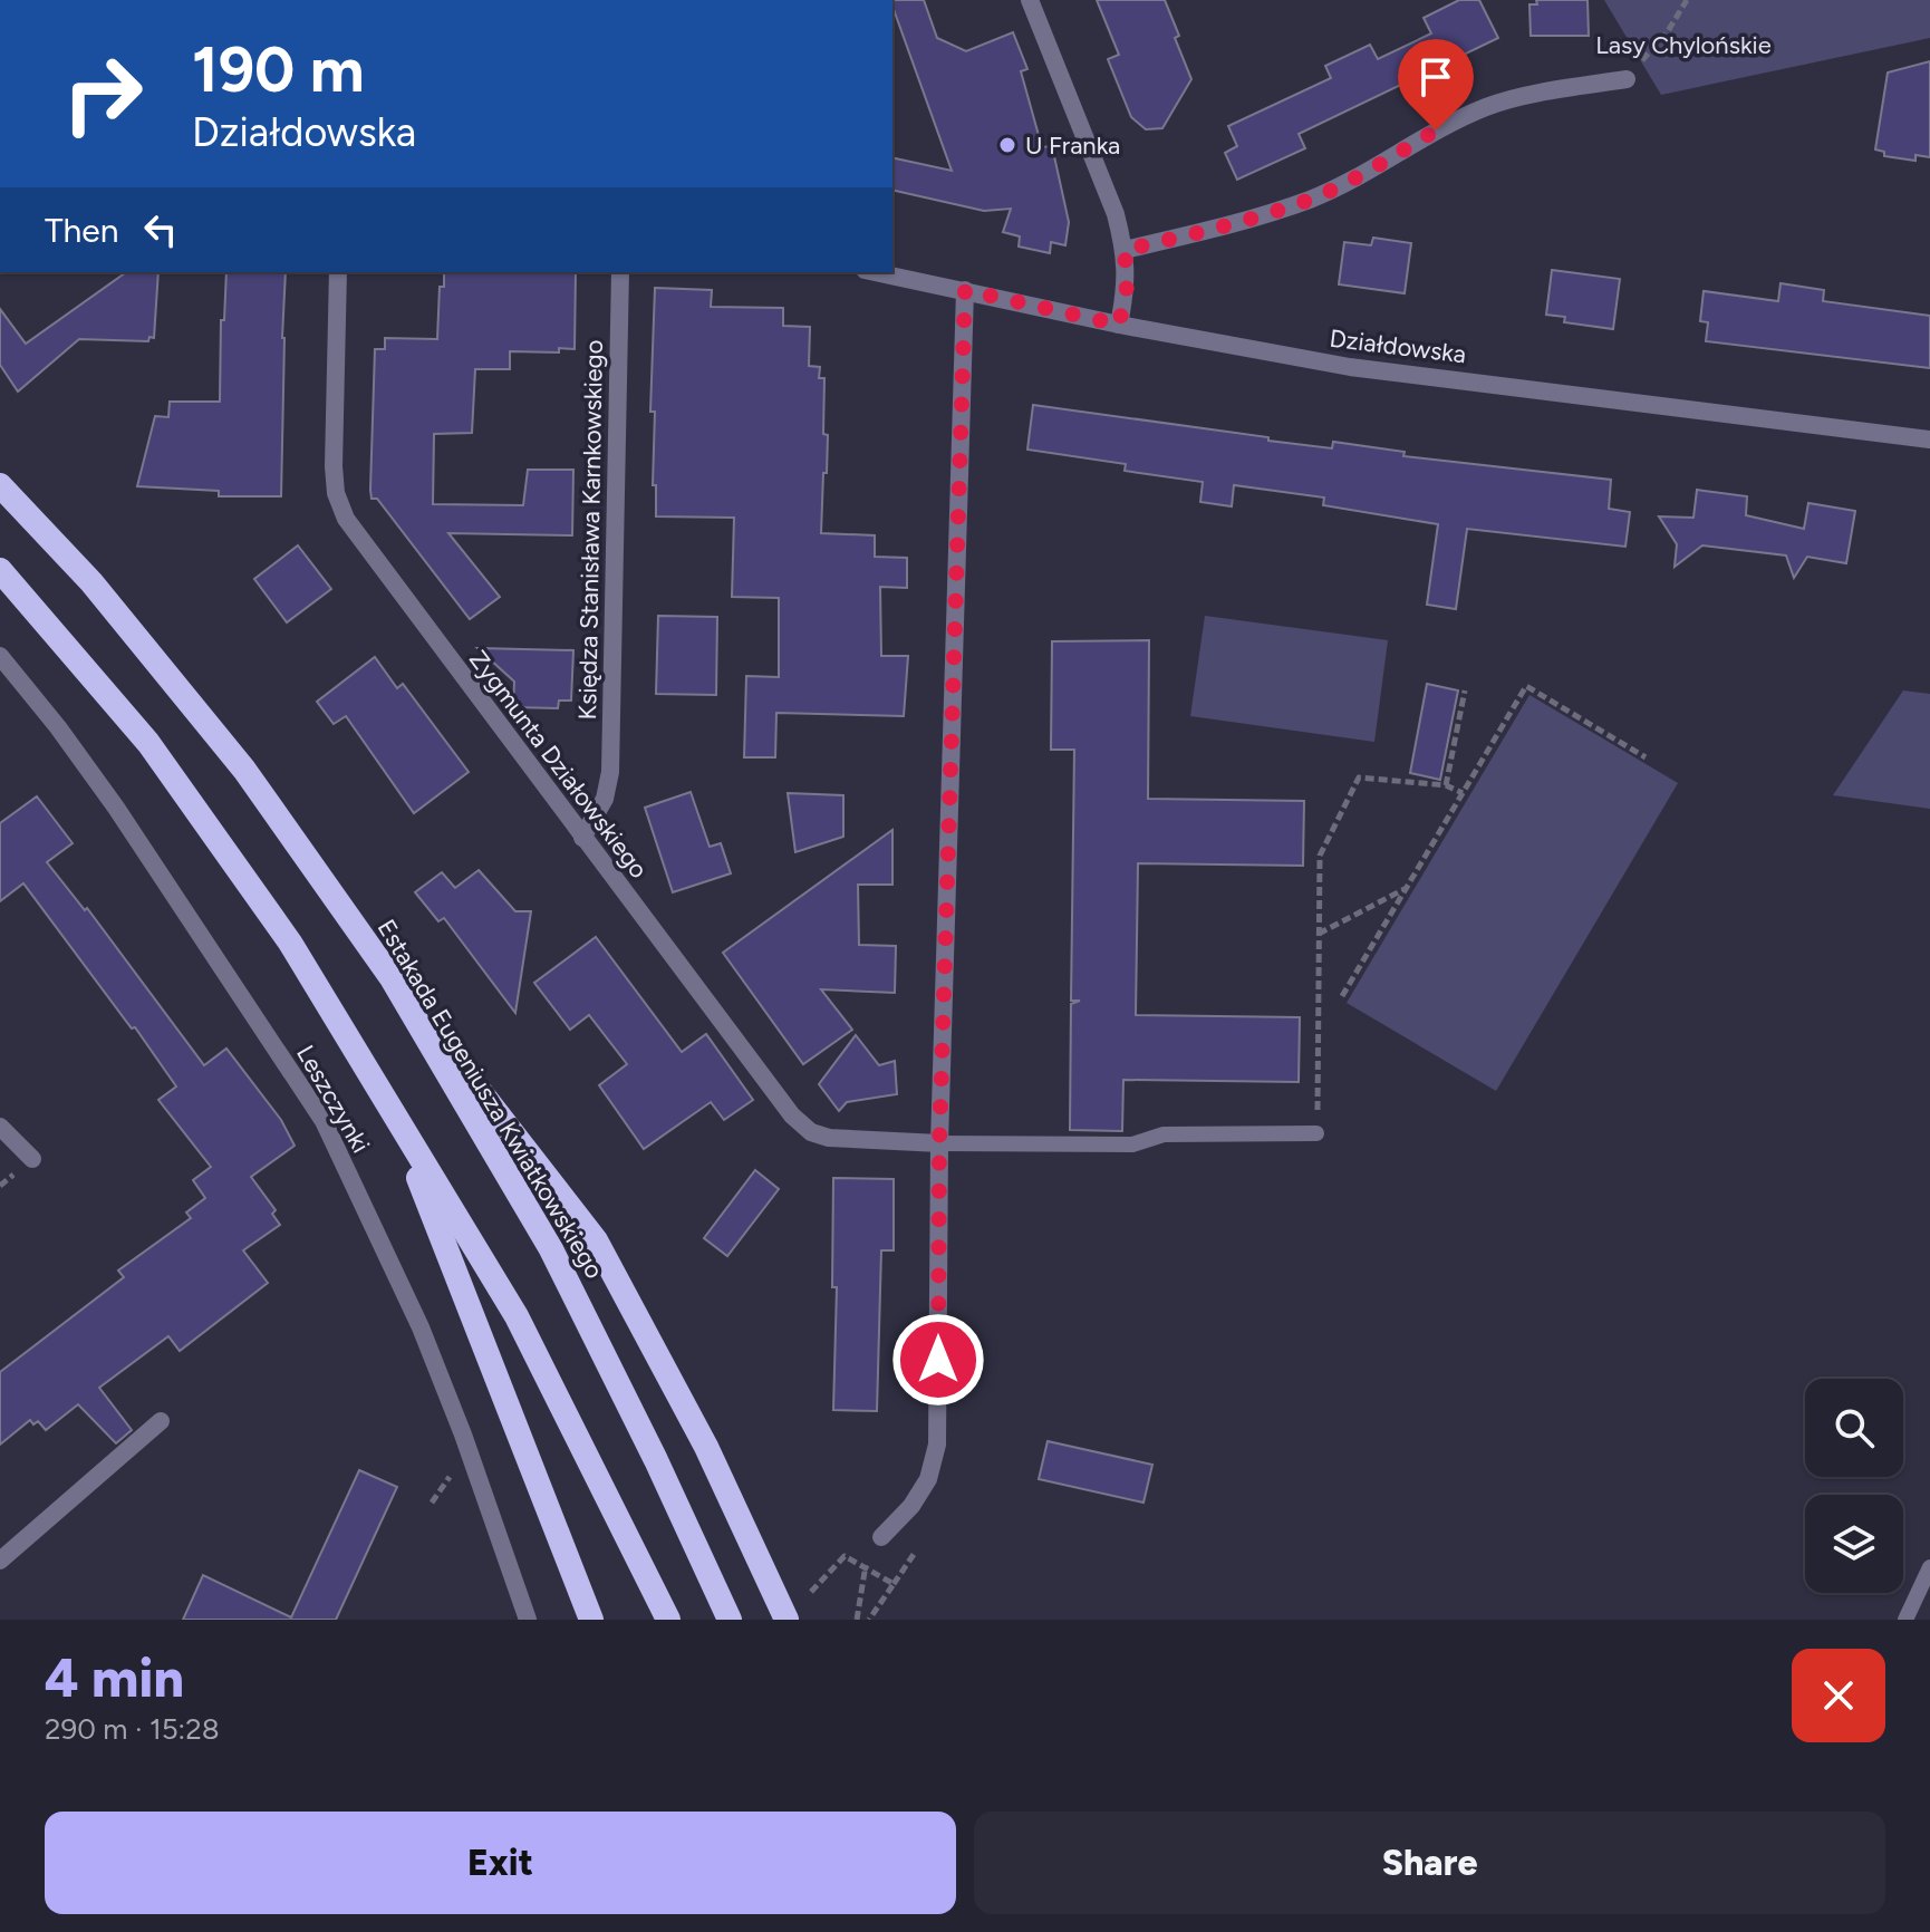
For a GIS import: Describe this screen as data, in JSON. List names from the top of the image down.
{
  "streets": {
    "highway": ["Estakada Eugeniusza Kwiatkowskiego"],
    "street": [
      "Działdowska",
      "Księdza Stanisława Karnkowskiego",
      "Zygmunta Działowskiego",
      "Leszczynki"
    ]
  },
  "crossings": [
    ["Księdza Stanisława Karnkowskiego", "Zygmunta Działowskiego"]
  ],
  "parks": ["Lasy Chylońskie"],
  "places": ["U Franka"],
  "page": {
    "turn": ["190 m", "Działdowska"],
    "then": "Then",
    "heading": ["4 min", "290 m · 15:28"],
    "buttons": ["Exit", "Share"]
  }
}
